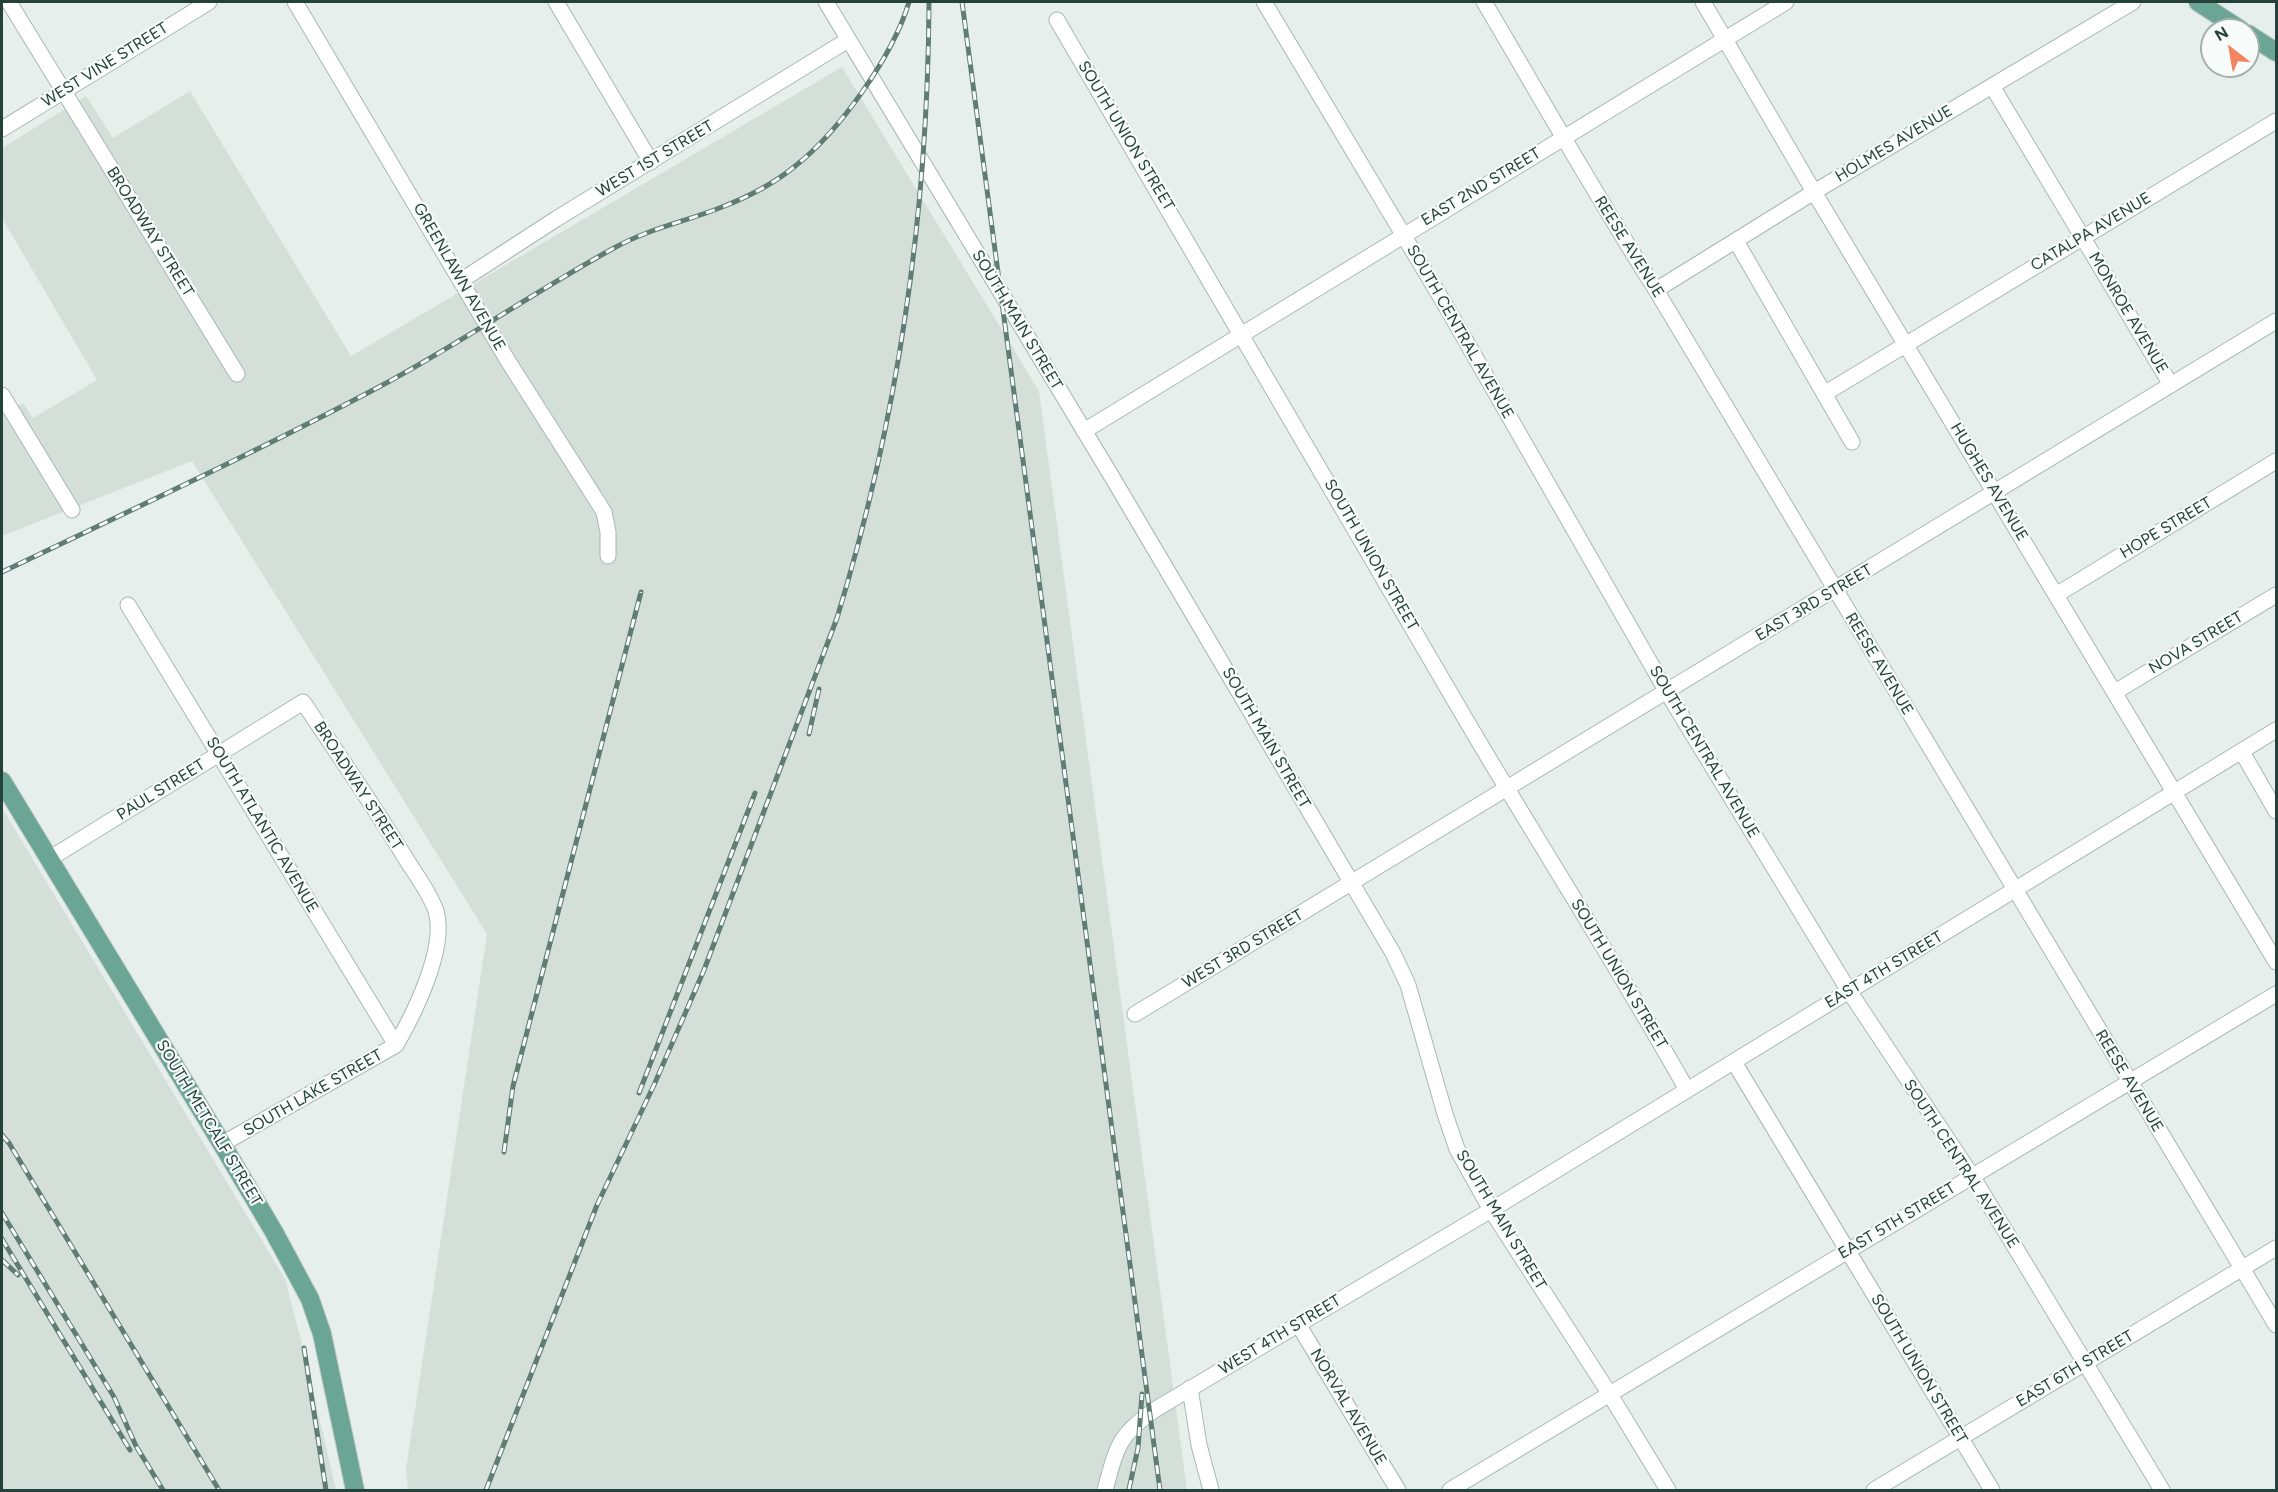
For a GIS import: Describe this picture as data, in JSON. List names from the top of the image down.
{
  "streets": {
    "main road": ["SOUTH METCALF STREET"],
    "street": [
      "WEST VINE STREET",
      "SOUTH UNION STREET",
      "HOLMES AVENUE",
      "WEST 1ST STREET",
      "EAST 2ND STREET",
      "BROADWAY STREET",
      "CATALPA AVENUE",
      "REESE AVENUE",
      "GREENLAWN AVENUE",
      "MONROE AVENUE",
      "SOUTH MAIN STREET",
      "SOUTH CENTRAL AVENUE",
      "HUGHES AVENUE",
      "HOPE STREET",
      "EAST 3RD STREET",
      "NOVA STREET",
      "PAUL STREET",
      "SOUTH ATLANTIC AVENUE",
      "WEST 3RD STREET",
      "EAST 4TH STREET",
      "SOUTH LAKE STREET",
      "EAST 5TH STREET",
      "WEST 4TH STREET",
      "EAST 6TH STREET",
      "NORVAL AVENUE"
    ]
  },
  "crossings": [
    ["WEST VINE STREET", "BROADWAY STREET"],
    ["SOUTH UNION STREET", "EAST 2ND STREET"],
    ["SOUTH UNION STREET", "EAST 3RD STREET"],
    ["SOUTH UNION STREET", "EAST 4TH STREET"],
    ["SOUTH UNION STREET", "EAST 5TH STREET"],
    ["SOUTH UNION STREET", "EAST 6TH STREET"],
    ["HOLMES AVENUE", "REESE AVENUE"],
    ["HOLMES AVENUE", "MONROE AVENUE"],
    ["HOLMES AVENUE", "HUGHES AVENUE"],
    ["WEST 1ST STREET", "GREENLAWN AVENUE"],
    ["WEST 1ST STREET", "SOUTH MAIN STREET"],
    ["EAST 2ND STREET", "REESE AVENUE"],
    ["EAST 2ND STREET", "SOUTH MAIN STREET"],
    ["EAST 2ND STREET", "SOUTH CENTRAL AVENUE"],
    ["EAST 2ND STREET", "HUGHES AVENUE"],
    ["BROADWAY STREET", "PAUL STREET"],
    ["BROADWAY STREET", "SOUTH LAKE STREET"],
    ["CATALPA AVENUE", "MONROE AVENUE"],
    ["CATALPA AVENUE", "HUGHES AVENUE"],
    ["REESE AVENUE", "EAST 3RD STREET"],
    ["REESE AVENUE", "EAST 4TH STREET"],
    ["REESE AVENUE", "EAST 5TH STREET"],
    ["REESE AVENUE", "EAST 6TH STREET"],
    ["MONROE AVENUE", "EAST 3RD STREET"],
    ["SOUTH MAIN STREET", "EAST 3RD STREET"],
    ["SOUTH MAIN STREET", "WEST 3RD STREET"],
    ["SOUTH MAIN STREET", "EAST 4TH STREET"],
    ["SOUTH MAIN STREET", "EAST 5TH STREET"],
    ["SOUTH MAIN STREET", "WEST 4TH STREET"],
    ["SOUTH CENTRAL AVENUE", "EAST 3RD STREET"],
    ["SOUTH CENTRAL AVENUE", "EAST 4TH STREET"],
    ["SOUTH CENTRAL AVENUE", "EAST 5TH STREET"],
    ["SOUTH CENTRAL AVENUE", "EAST 6TH STREET"],
    ["HUGHES AVENUE", "HOPE STREET"],
    ["HUGHES AVENUE", "EAST 3RD STREET"],
    ["HUGHES AVENUE", "NOVA STREET"],
    ["HUGHES AVENUE", "EAST 4TH STREET"],
    ["EAST 3RD STREET", "WEST 3RD STREET"],
    ["PAUL STREET", "SOUTH ATLANTIC AVENUE"],
    ["PAUL STREET", "SOUTH METCALF STREET"],
    ["SOUTH ATLANTIC AVENUE", "SOUTH LAKE STREET"],
    ["EAST 4TH STREET", "WEST 4TH STREET"],
    ["SOUTH LAKE STREET", "SOUTH METCALF STREET"],
    ["WEST 4TH STREET", "NORVAL AVENUE"]
  ],
  "north": "top left"
}
